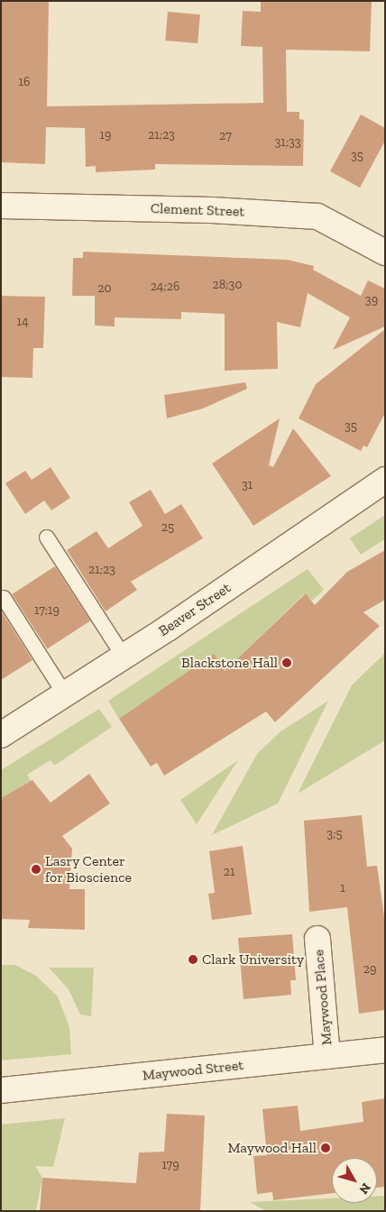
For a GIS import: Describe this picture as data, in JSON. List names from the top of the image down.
{
  "streets": {
    "street": [
      "Clement Street",
      "Beaver Street",
      "Maywood Place",
      "Maywood Street"
    ]
  },
  "crossings": [
    ["Maywood Place", "Maywood Street"]
  ],
  "places": [
    "Blackstone Hall",
    "Lasry Center for Bioscience",
    "Clark University",
    "Maywood Hall"
  ],
  "house_numbers": [
    "16",
    "19",
    "21;23",
    "27",
    "31;33",
    "35",
    "28;30",
    "24;26",
    "20",
    "39",
    "14",
    "35",
    "31",
    "25",
    "21;23",
    "17;19",
    "3;5",
    "21",
    "1",
    "29",
    "179"
  ],
  "north": "bottom right"
}
